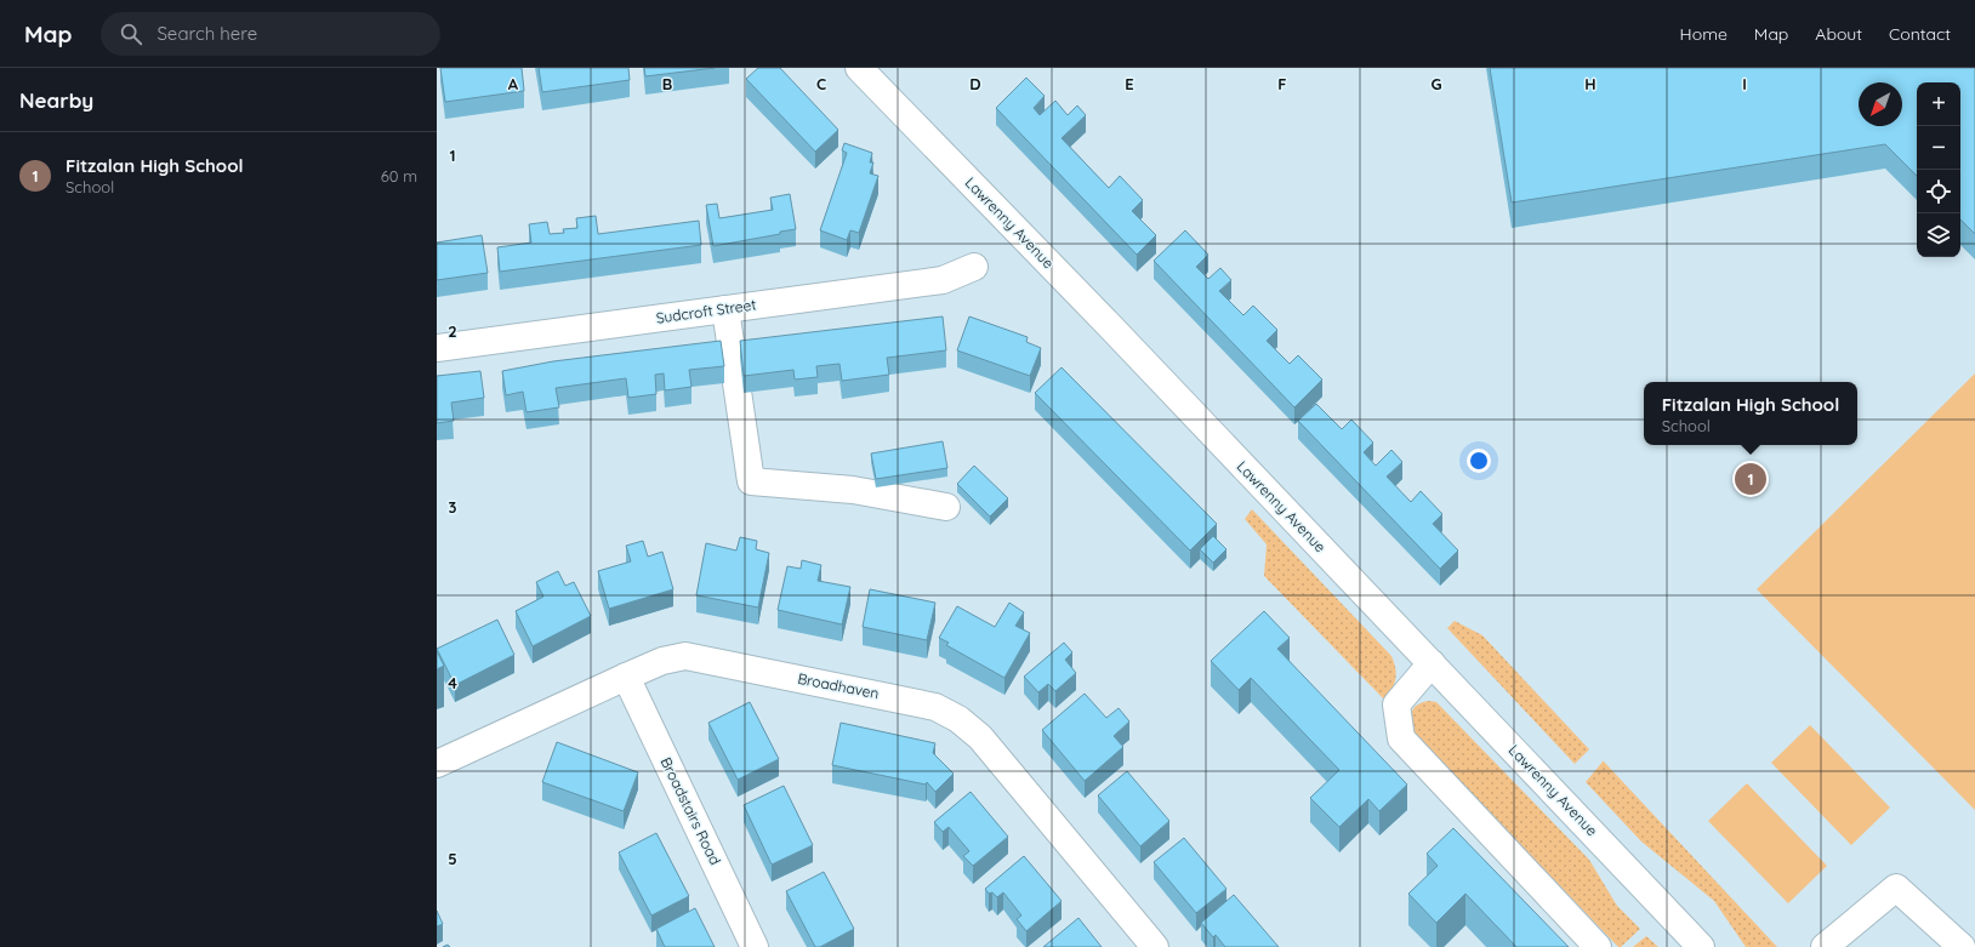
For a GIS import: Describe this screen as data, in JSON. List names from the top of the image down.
{
  "streets": {
    "street": [
      "Lawrenny Avenue",
      "Sudcroft Street",
      "Broadhaven",
      "Broadstairs Road"
    ]
  },
  "crossings": [
    ["Broadhaven", "Broadstairs Road"]
  ],
  "north": "bottom left",
  "page": {
    "header": "Map",
    "search": "Search here",
    "nav": [
      "Home",
      "Map",
      "About",
      "Contact"
    ],
    "heading": "Nearby",
    "map_buttons": ["+", "−"],
    "list": [
      {
        "mark": "1",
        "name": "Fitzalan High School",
        "note": "School",
        "value": "60 m"
      }
    ],
    "popup": ["Fitzalan High School", "School"],
    "pins": "1"
  },
  "grid": {
    "columns": [
      "A",
      "B",
      "C",
      "D",
      "E",
      "F",
      "G",
      "H",
      "I"
    ],
    "rows": [
      "1",
      "2",
      "3",
      "4",
      "5"
    ]
  }
}
